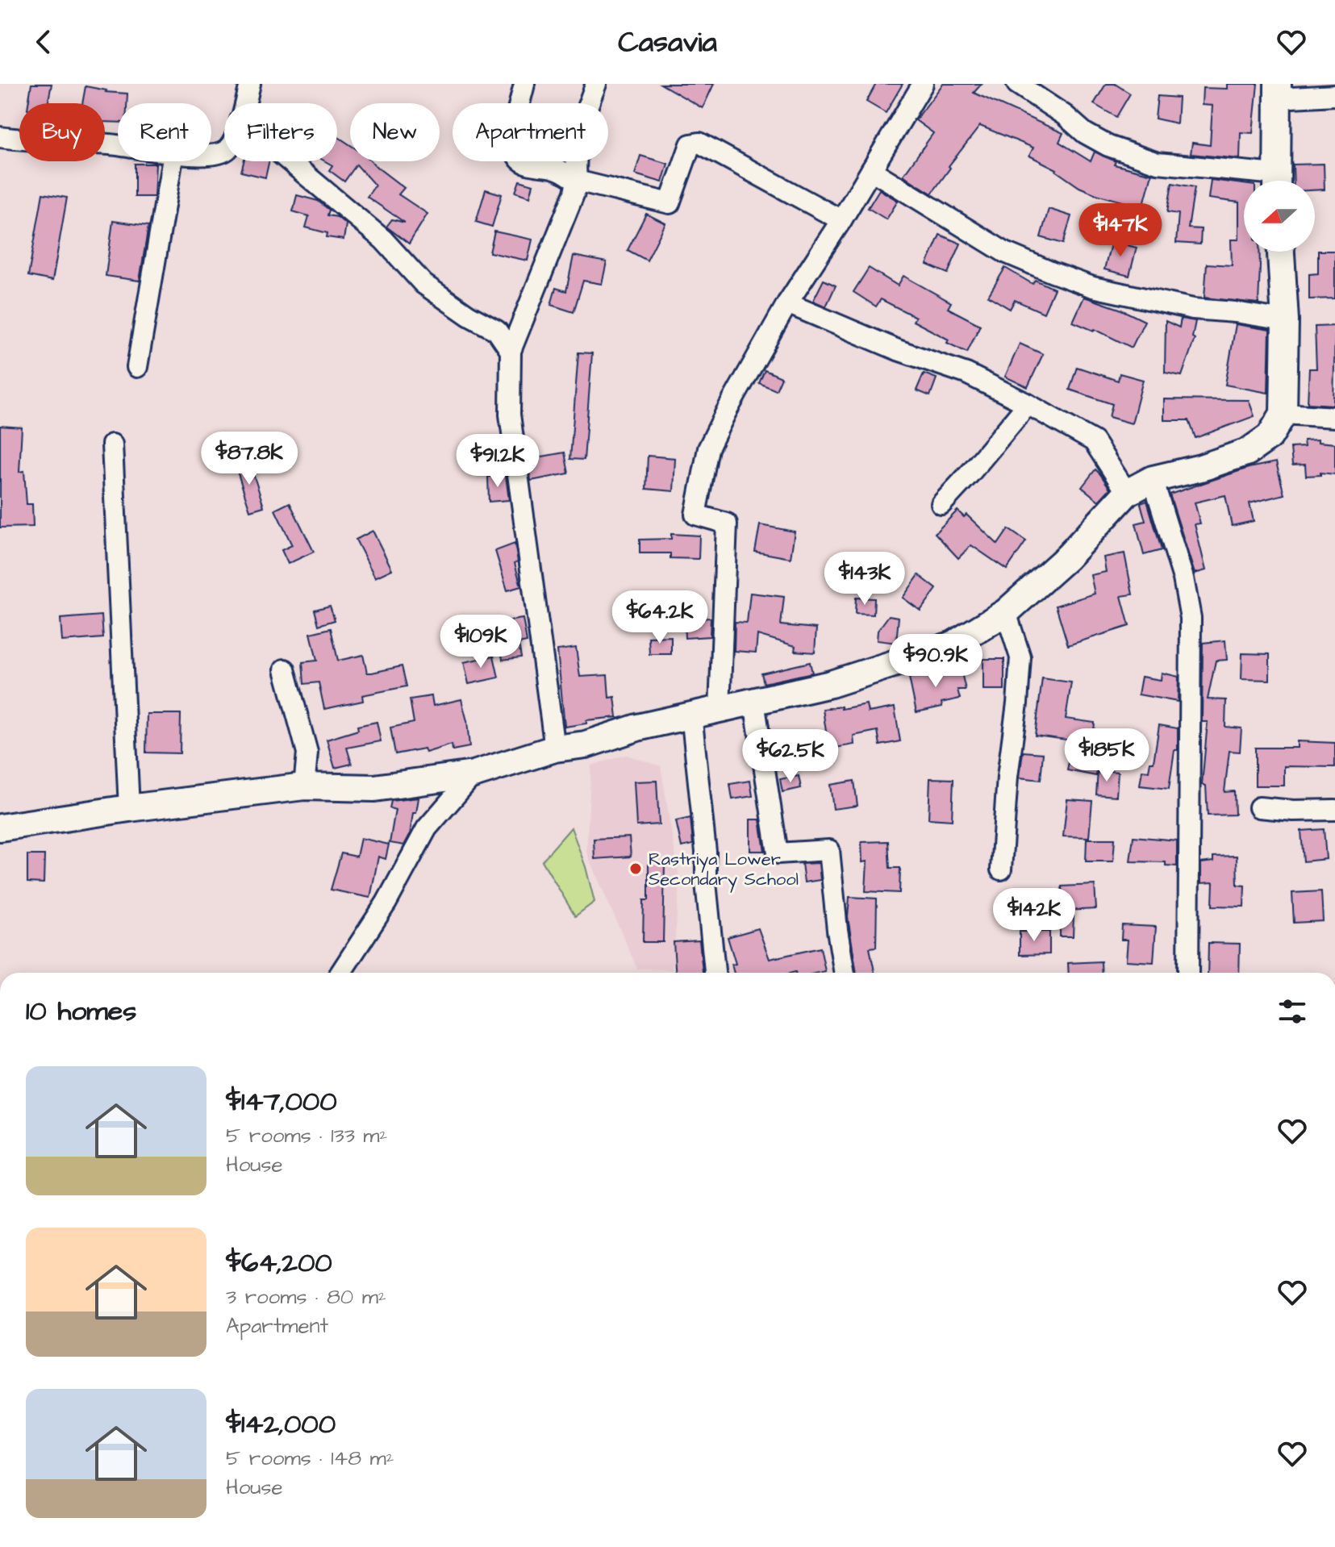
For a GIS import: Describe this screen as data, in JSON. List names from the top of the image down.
{
  "places": ["Rastriya Lower Secondary School"],
  "north": "left",
  "page": {
    "header": "Casavia",
    "chip": [
      "Buy",
      "Rent",
      "Filters",
      "New",
      "Apartment"
    ],
    "price": [
      "$147K",
      "$87.8K",
      "$91.2K",
      "$143K",
      "$64.2K",
      "$109K",
      "$90.9K",
      "$185K",
      "$62.5K",
      "$142K"
    ],
    "heading": "10 homes",
    "list": [
      {
        "name": "$147,000",
        "note": "5 rooms · 133 m² · House"
      },
      {
        "name": "$64,200",
        "note": "3 rooms · 80 m² · Apartment"
      },
      {
        "name": "$142,000",
        "note": "5 rooms · 148 m² · House"
      }
    ]
  }
}
